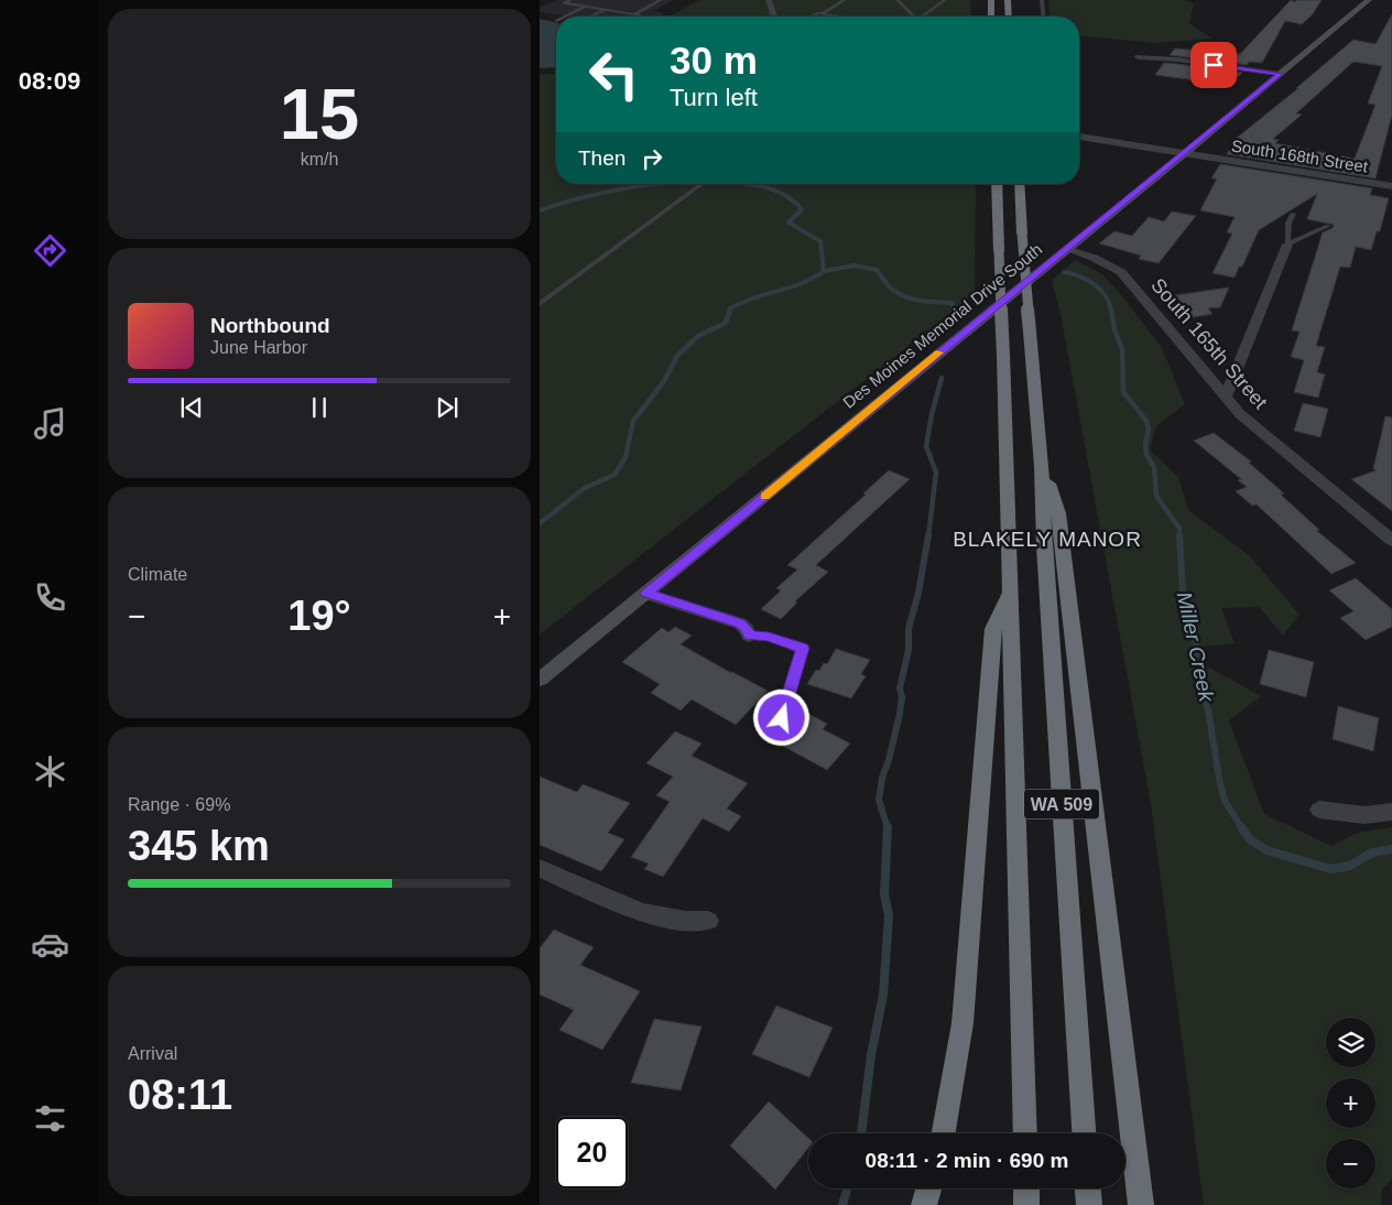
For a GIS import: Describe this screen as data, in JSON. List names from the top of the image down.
{
  "streets": {
    "highway": ["WA 509"],
    "main road": ["Des Moines Memorial Drive South"],
    "street": ["South 168th Street", "South 165th Street"]
  },
  "crossings": [
    ["South 168th Street", "Des Moines Memorial Drive South"],
    ["Des Moines Memorial Drive South", "South 165th Street"]
  ],
  "districts": ["BLAKELY MANOR"],
  "water": ["Miller Creek"],
  "page": {
    "tabs": "08:09",
    "tile": [
      ["15", "km/h"],
      "Climate",
      ["Range · 69%", "345 km"],
      ["Arrival", "08:11"]
    ],
    "turn": ["30 m", "Turn left"],
    "then": "Then",
    "song": ["Northbound", "June Harbor"],
    "heat": ["−", "19°", "+"],
    "map_buttons": ["+", "−"],
    "limit": "20",
    "trip": "08:11 · 2 min · 690 m"
  }
}
